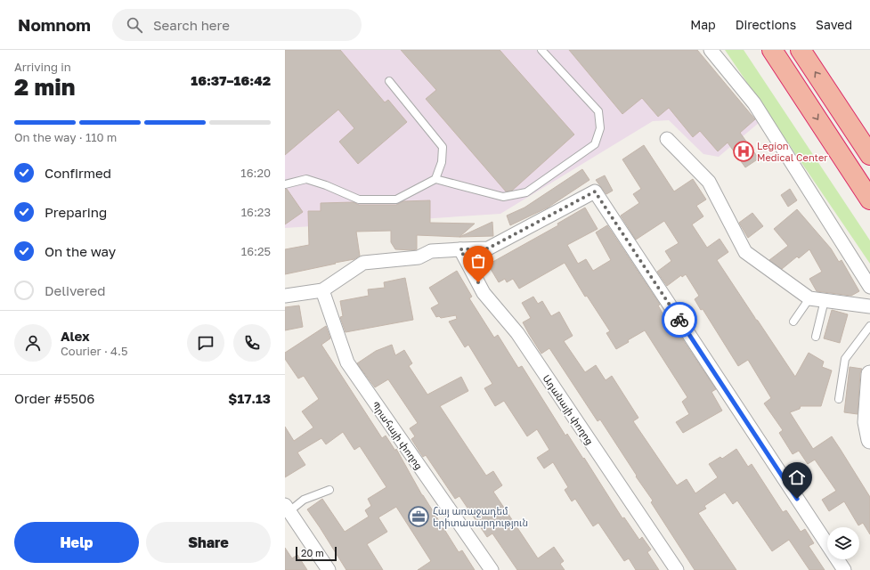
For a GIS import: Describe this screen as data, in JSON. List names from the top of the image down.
{
  "streets": {
    "street": ["Ադանայի փողոց", "Պրահայի փողոց"]
  },
  "places": {
    "hospital": ["Legion Medical Center"],
    "office": ["Հայ առաջադեմ երիտասարդություն"]
  },
  "scale_bar": "20 m",
  "page": {
    "header": "Nomnom",
    "search": "Search here",
    "nav": ["Map", "Directions", "Saved"],
    "heading": ["2 min", "Arriving in", "16:37–16:42"],
    "panel": [
      "Alex",
      "Courier · 4.5",
      "Order #5506",
      "$17.13"
    ],
    "bar": "On the way · 110 m",
    "list": [
      ["Confirmed", "16:20"],
      ["Preparing", "16:23"],
      ["On the way", "16:25"],
      "Delivered"
    ],
    "buttons": ["Help", "Share"],
    "scale": "20 m"
  }
}
